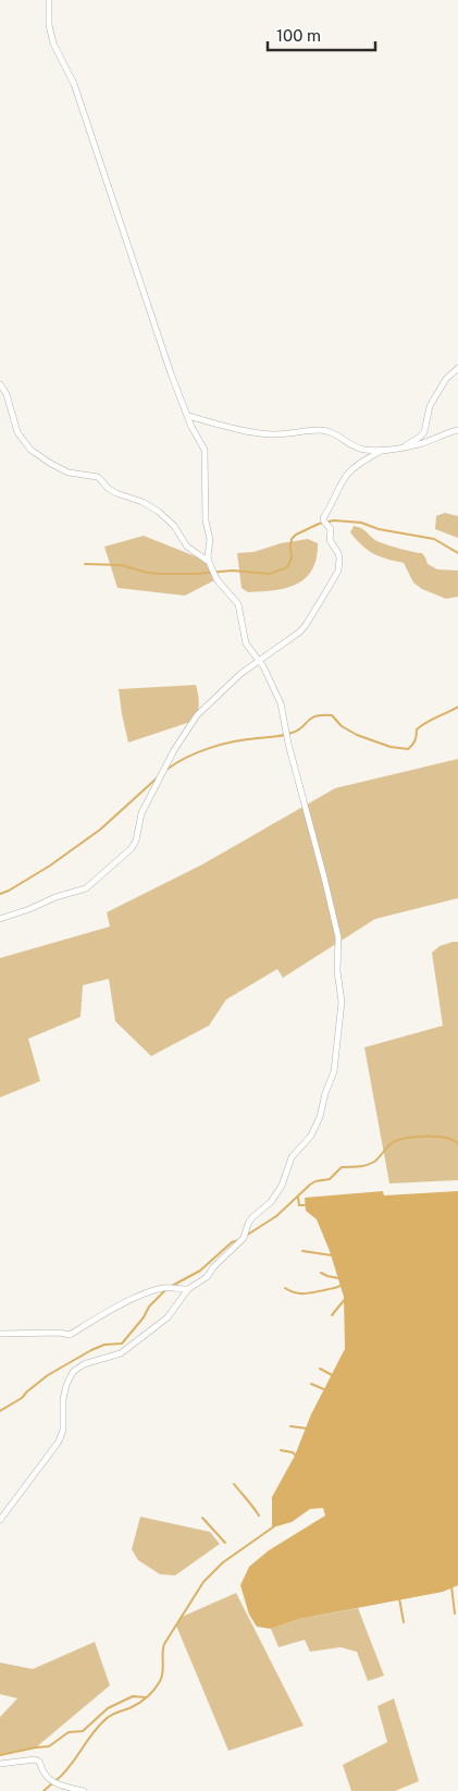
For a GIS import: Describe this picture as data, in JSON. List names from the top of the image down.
{
  "scale_bar": "100 m"
}
